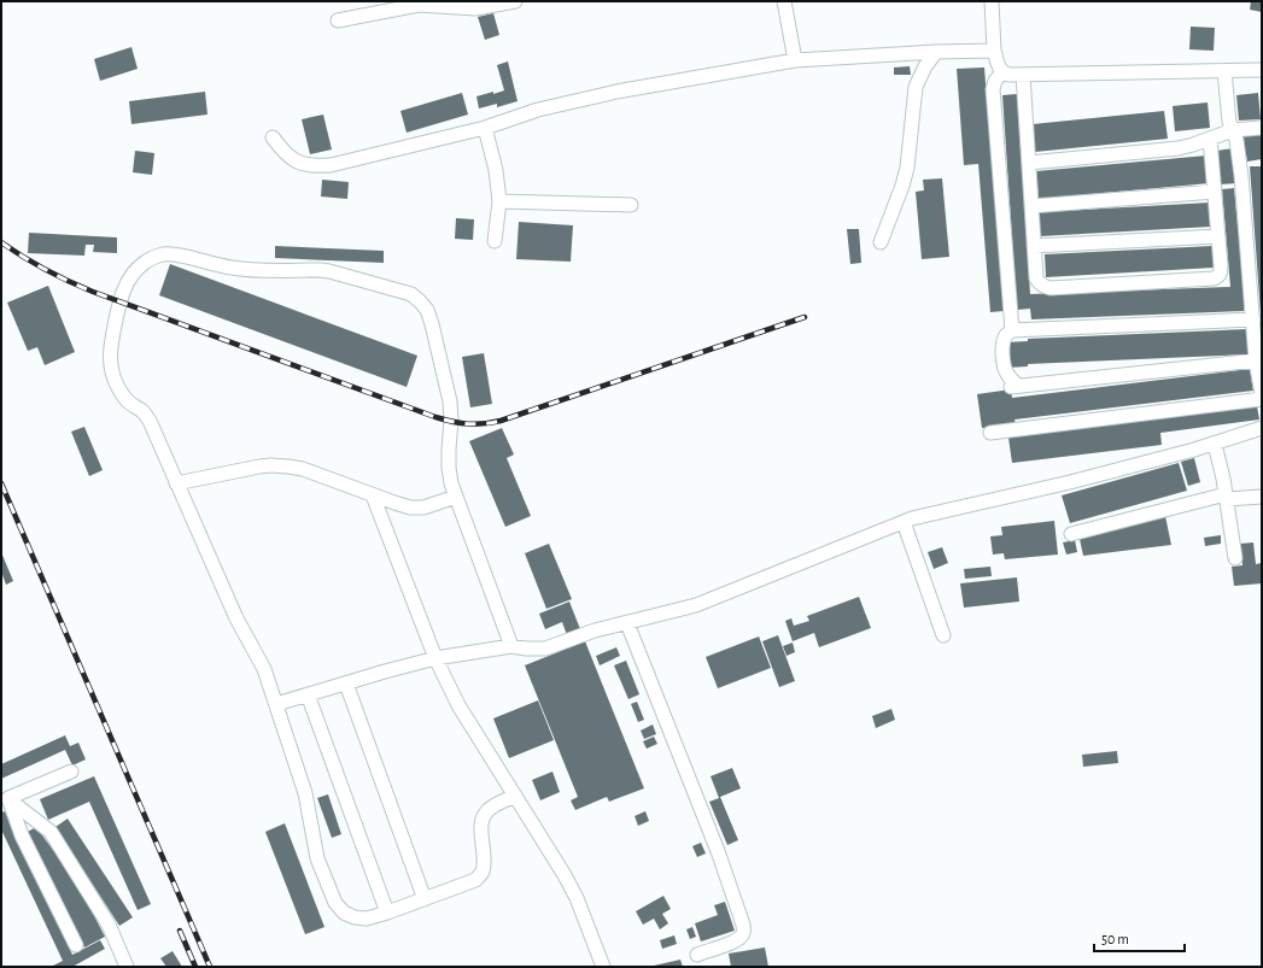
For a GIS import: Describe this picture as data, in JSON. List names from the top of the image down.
{
  "scale_bar": "50 m"
}
